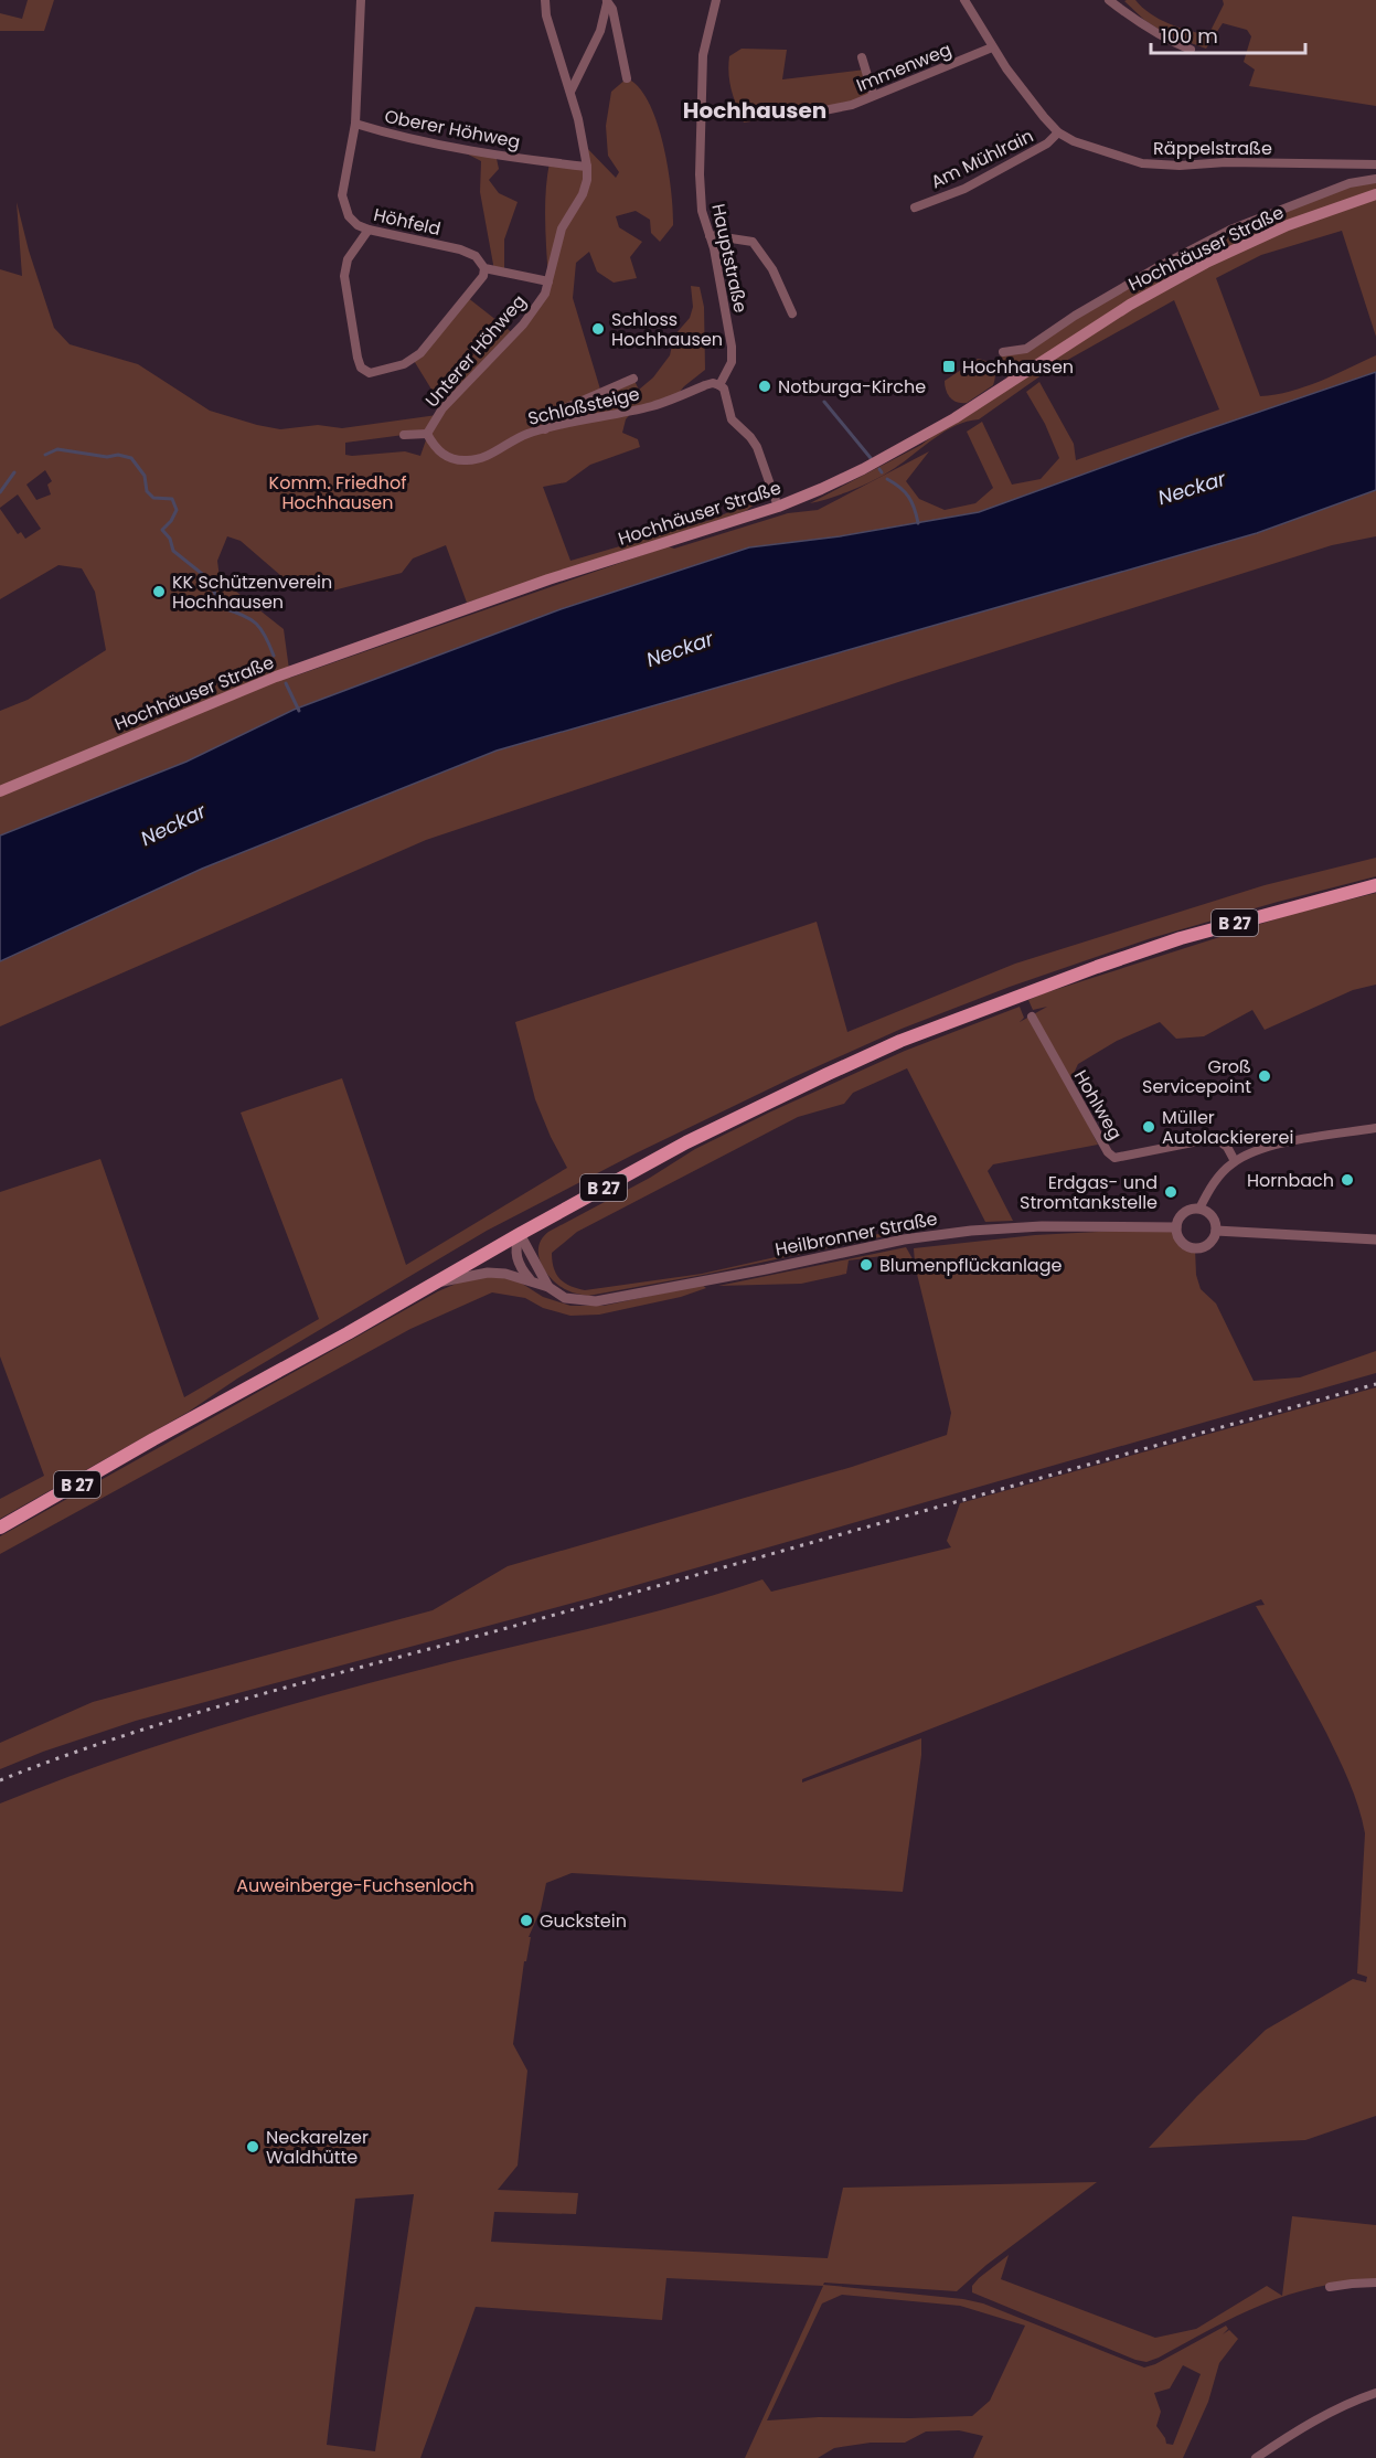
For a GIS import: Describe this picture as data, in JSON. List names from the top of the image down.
{
  "streets": {
    "main road": ["Hochhäuser Straße", "B 27"],
    "street": [
      "Immenweg",
      "Oberer Höhweg",
      "Räppelstraße",
      "Am Mühlrain",
      "Höhfeld",
      "Hauptstraße",
      "Unterer Höhweg",
      "Schloßsteige",
      "Hohlweg",
      "Heilbronner Straße"
    ]
  },
  "crossings": [
    ["Immenweg", "Räppelstraße"],
    ["Oberer Höhweg", "Höhfeld"],
    ["Oberer Höhweg", "Unterer Höhweg"],
    ["Räppelstraße", "Am Mühlrain"],
    ["Höhfeld", "Unterer Höhweg"],
    ["Hauptstraße", "Schloßsteige"],
    ["Unterer Höhweg", "Schloßsteige"],
    ["B 27", "Heilbronner Straße"]
  ],
  "districts": ["Hochhausen"],
  "water": ["Neckar"],
  "parks": ["Komm. Friedhof Hochhausen", "Auweinberge-Fuchsenloch"],
  "places": {
    "other": [
      "Schloss Hochhausen",
      "Notburga-Kirche",
      "KK Schützenverein Hochhausen",
      "Groß Servicepoint",
      "Müller Autolackiererei",
      "Hornbach",
      "Erdgas- und Stromtankstelle",
      "Blumenpflückanlage",
      "Guckstein",
      "Neckarelzer Waldhütte"
    ],
    "transit": ["Hochhausen"]
  },
  "scale_bar": "100 m"
}
